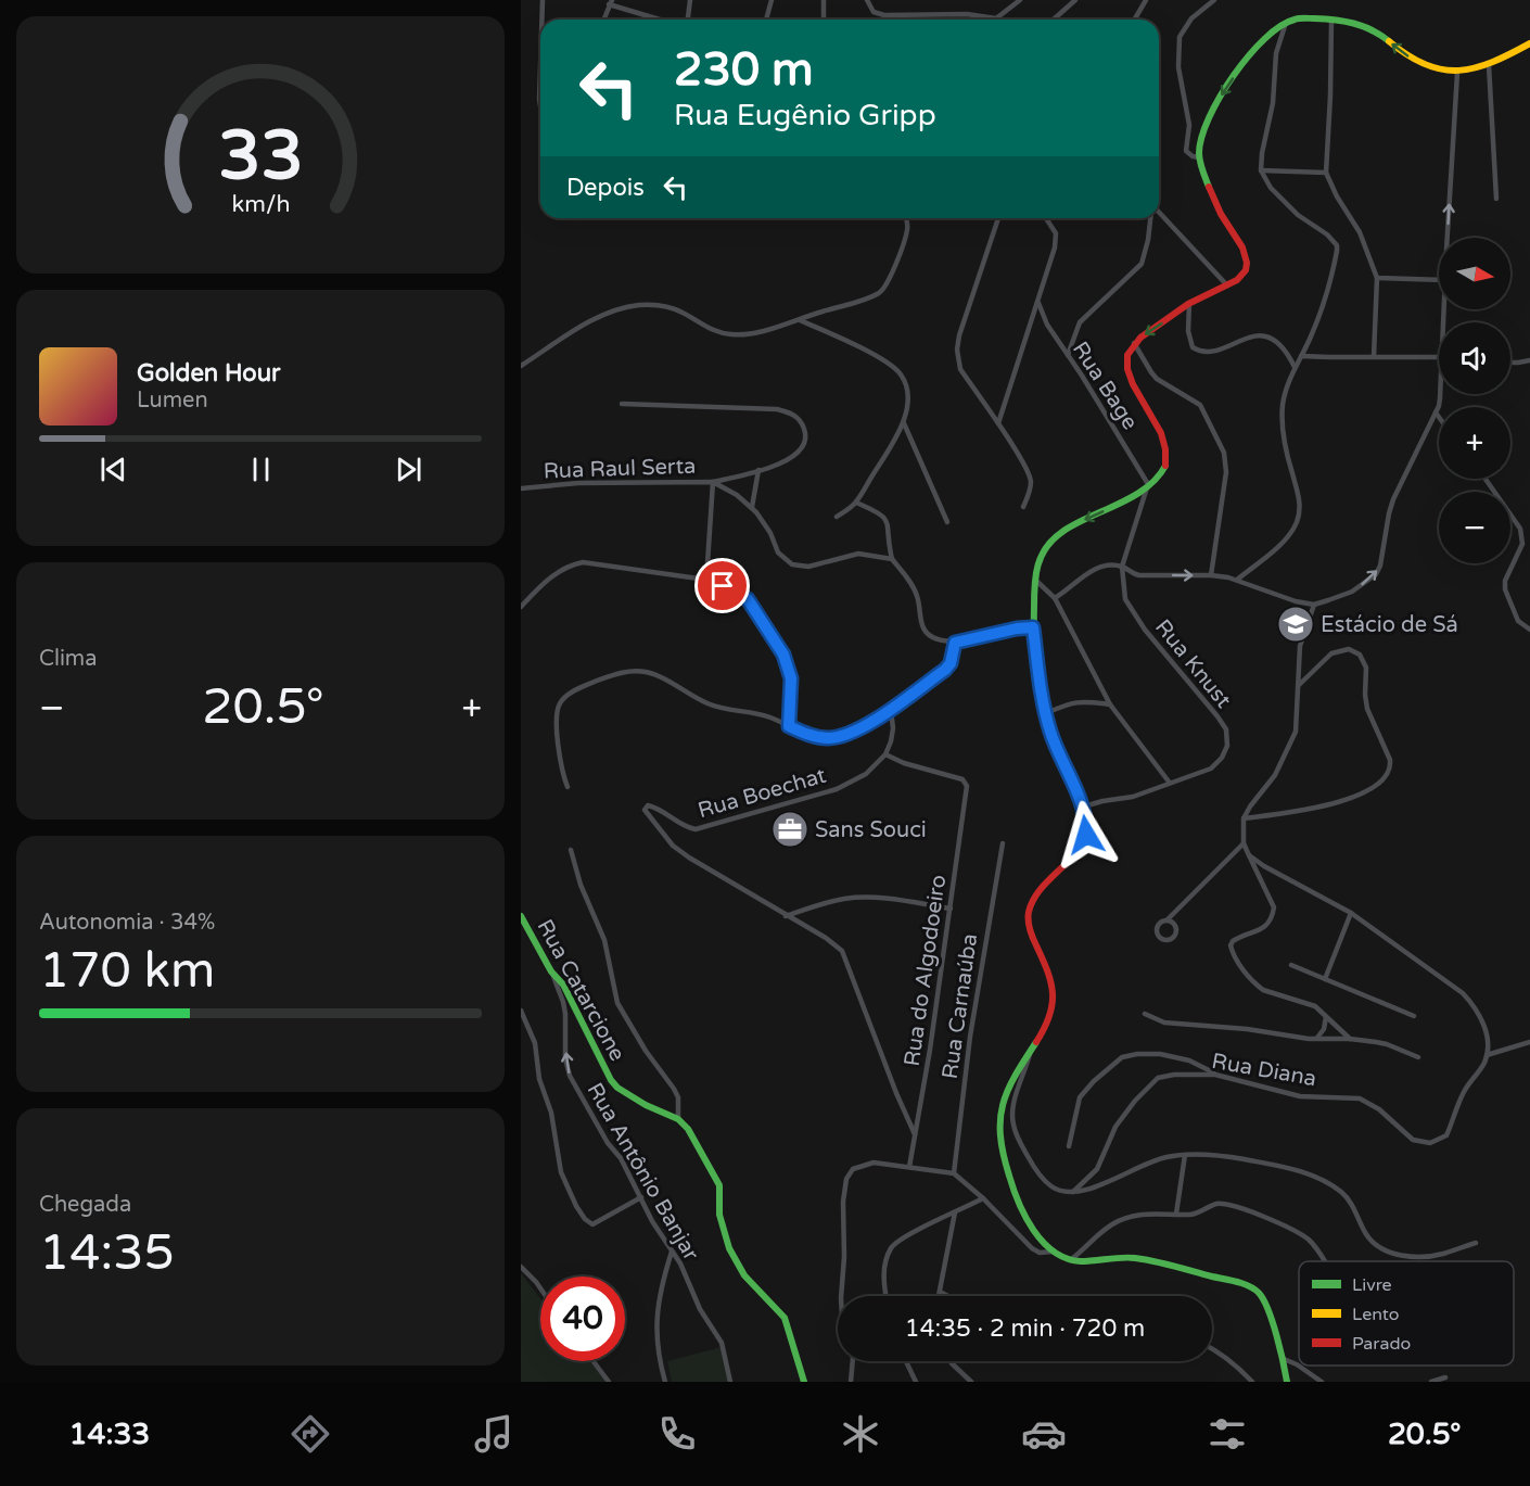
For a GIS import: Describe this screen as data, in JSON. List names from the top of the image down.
{
  "streets": {
    "street": [
      "Rua Bage",
      "Rua Raul Serta",
      "Rua Knust",
      "Rua Boechat",
      "Rua do Algodoeiro",
      "Rua Catarcione",
      "Rua Carnaúba",
      "Rua Diana",
      "Rua Antônio Banjar"
    ]
  },
  "crossings": [
    ["Rua Bage", "Rua Knust"],
    ["Rua Boechat", "Rua do Algodoeiro"],
    ["Rua Catarcione", "Rua Antônio Banjar"]
  ],
  "one_way": ["Rua Antônio Banjar"],
  "places": {
    "school or university": ["Estácio de Sá"],
    "office": ["Sans Souci"]
  },
  "legend": ["Livre", "Lento", "Parado"],
  "north": "right",
  "page": {
    "turn": ["230 m", "Rua Eugênio Gripp"],
    "then": "Depois",
    "map_buttons": ["+", "−"],
    "song": ["Golden Hour", "Lumen"],
    "tile": [
      "Clima",
      ["Autonomia · 34%", "170 km"],
      ["Chegada", "14:35"]
    ],
    "heat": ["−", "20.5°", "+"],
    "limit": "40",
    "trip": "14:35 · 2 min · 720 m",
    "tabs": ["14:33", "20.5°"],
    "gauge": ["33", "km/h"]
  }
}
